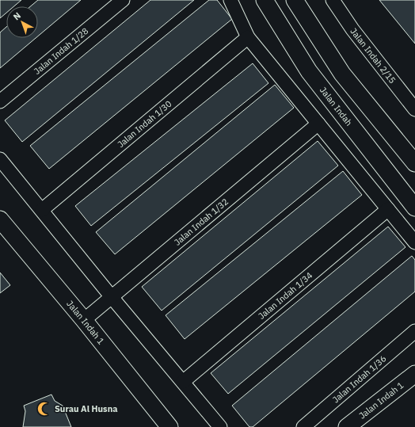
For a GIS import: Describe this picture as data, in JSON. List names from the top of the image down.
{
  "streets": {
    "street": [
      "Jalan Indah 1/28",
      "Jalan Indah 2/15",
      "Jalan Indah",
      "Jalan Indah 1/30",
      "Jalan Indah 1/32",
      "Jalan Indah 1/34",
      "Jalan Indah 1",
      "Jalan Indah 1/36"
    ]
  },
  "crossings": [
    ["Jalan Indah 1/32", "Jalan Indah 1"]
  ],
  "places": {
    "mosque": ["Surau Al Husna"]
  },
  "north": "top left"
}
